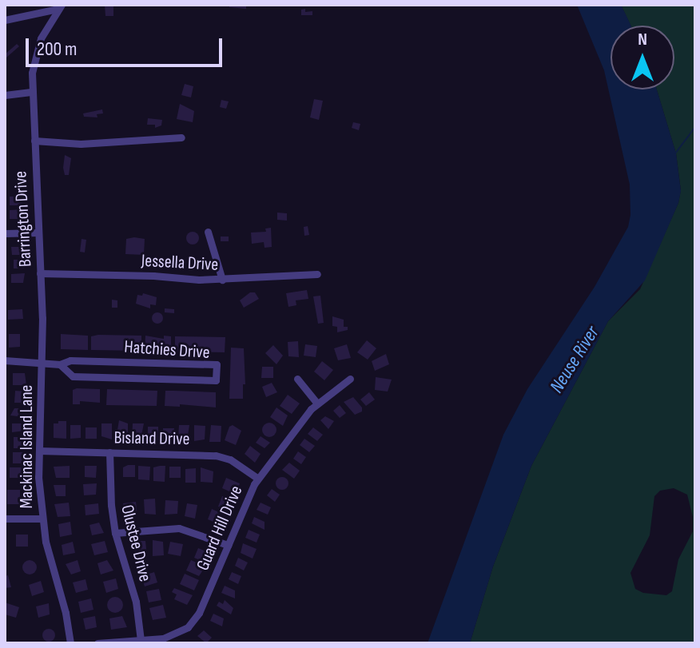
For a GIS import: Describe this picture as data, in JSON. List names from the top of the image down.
{
  "streets": {
    "street": [
      "Barrington Drive",
      "Jessella Drive",
      "Hatchies Drive",
      "Bisland Drive",
      "Mackinac Island Lane",
      "Guard Hill Drive",
      "Olustee Drive"
    ]
  },
  "crossings": [
    ["Barrington Drive", "Jessella Drive"],
    ["Barrington Drive", "Hatchies Drive"],
    ["Barrington Drive", "Mackinac Island Lane"],
    ["Hatchies Drive", "Mackinac Island Lane"],
    ["Bisland Drive", "Mackinac Island Lane"],
    ["Bisland Drive", "Guard Hill Drive"],
    ["Bisland Drive", "Olustee Drive"],
    ["Guard Hill Drive", "Olustee Drive"]
  ],
  "water": ["Neuse River"],
  "scale_bar": "200 m",
  "north": "top"
}
